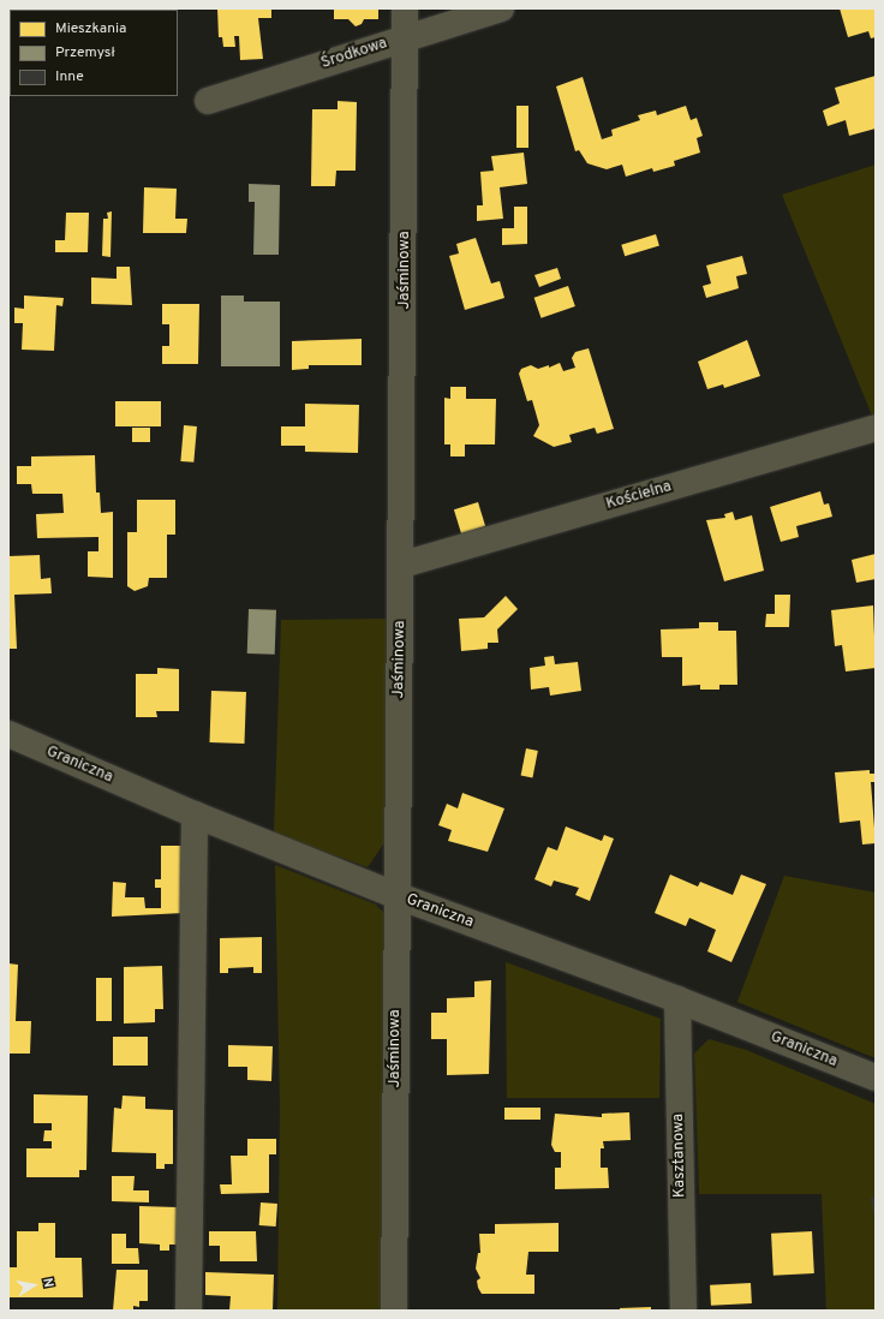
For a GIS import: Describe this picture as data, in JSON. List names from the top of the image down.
{
  "streets": {
    "street": [
      "Środkowa",
      "Jaśminowa",
      "Kościelna",
      "Graniczna",
      "Kasztanowa"
    ]
  },
  "crossings": [
    ["Środkowa", "Jaśminowa"],
    ["Jaśminowa", "Kościelna"],
    ["Jaśminowa", "Graniczna"],
    ["Graniczna", "Kasztanowa"]
  ],
  "legend": ["Mieszkania", "Przemysł", "Inne"],
  "north": "right"
}
